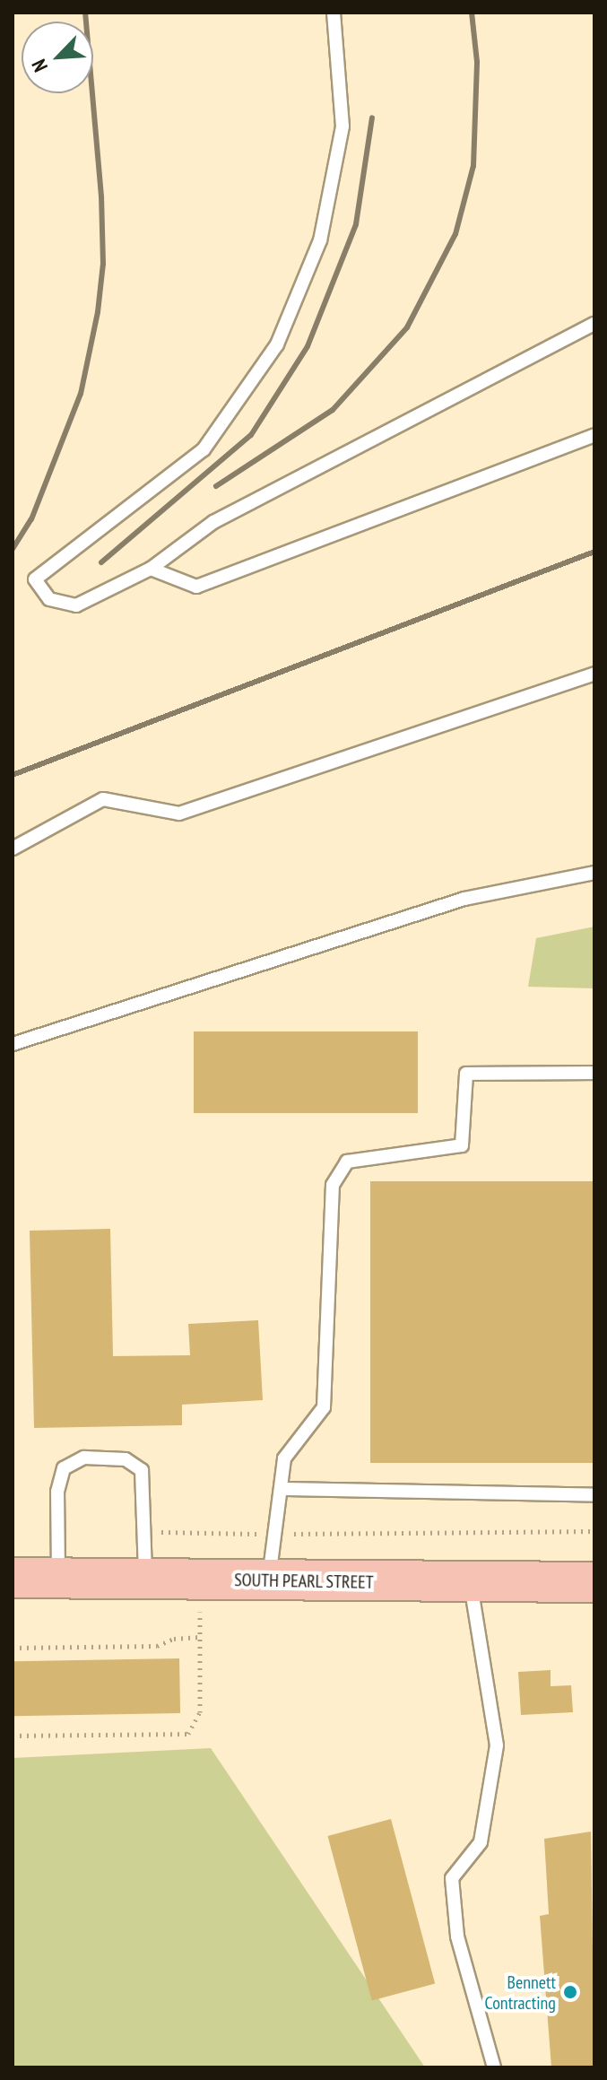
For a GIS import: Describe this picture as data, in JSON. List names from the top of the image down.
{
  "streets": {
    "main road": ["SOUTH PEARL STREET"]
  },
  "places": ["Bennett Contracting"],
  "north": "bottom left"
}
